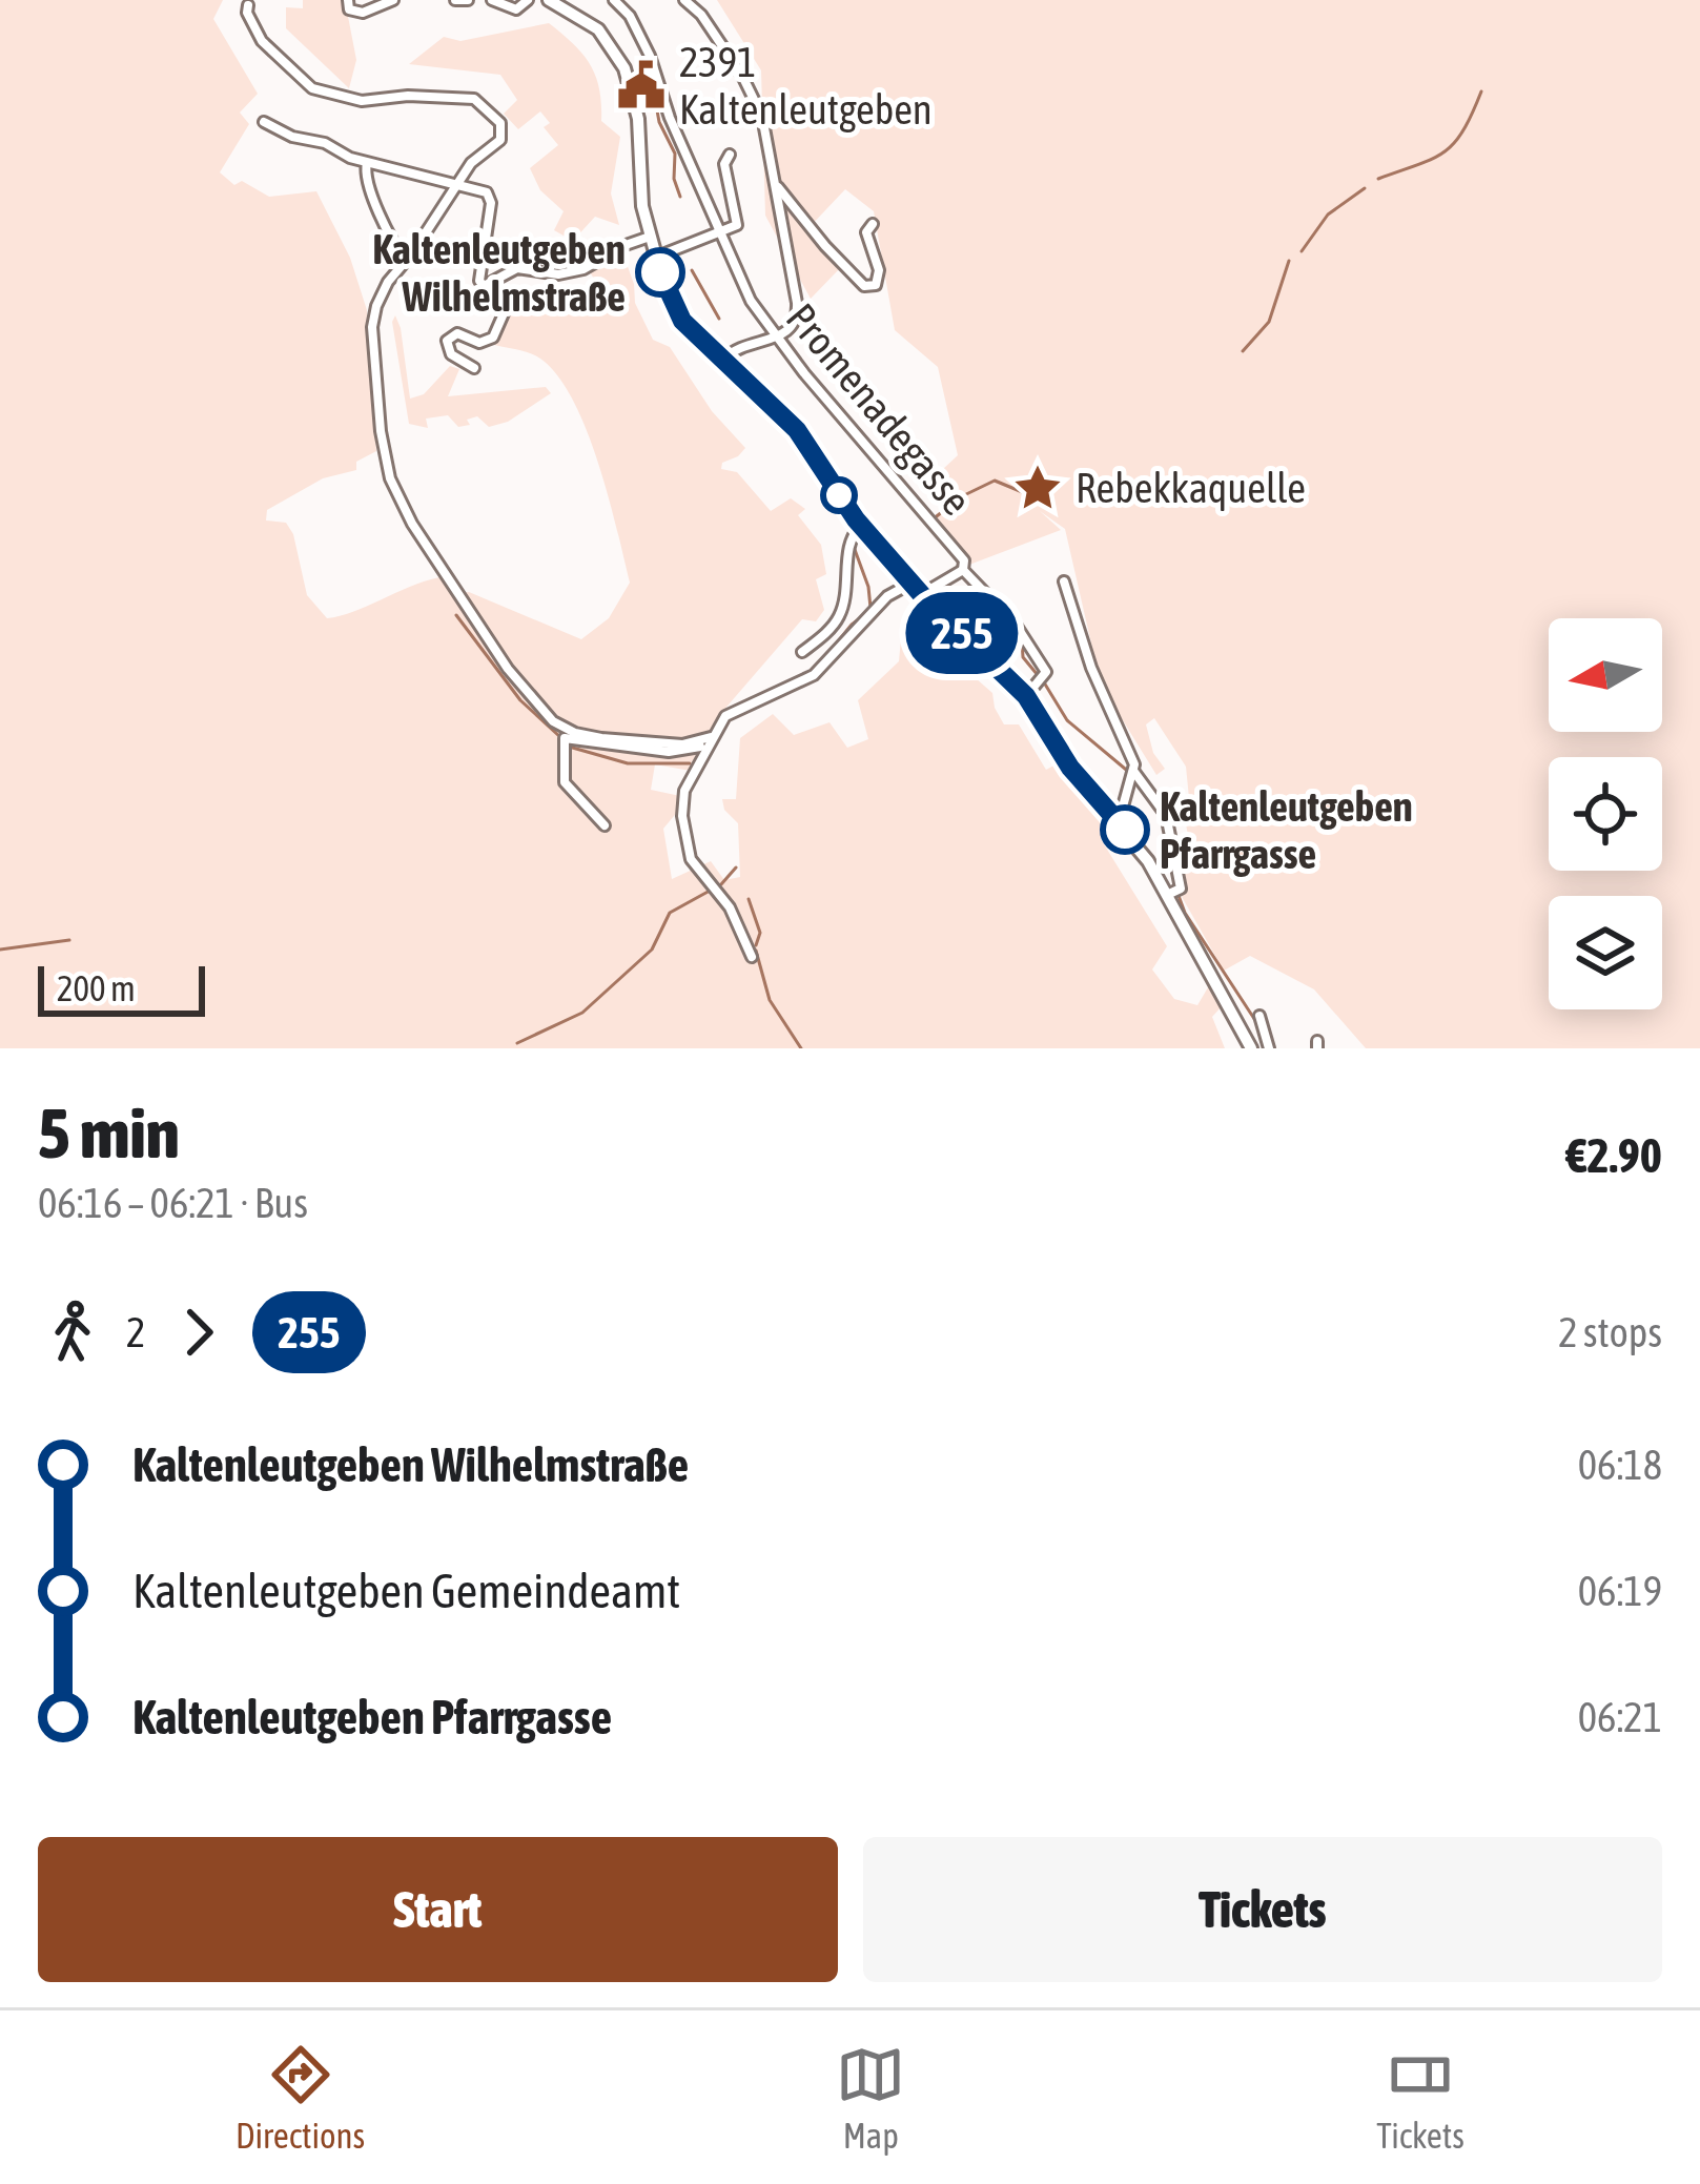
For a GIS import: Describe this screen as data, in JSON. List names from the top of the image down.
{
  "streets": {
    "street": ["Promenadegasse"]
  },
  "places": {
    "public building": ["2391 Kaltenleutgeben"],
    "other": ["Kaltenleutgeben Wilhelmstraße", "Kaltenleutgeben Pfarrgasse"],
    "place": ["Rebekkaquelle"]
  },
  "lines": ["bus line 255"],
  "scale_bar": "200 m",
  "north": "left",
  "page": {
    "on_map": "255",
    "scale": "200 m",
    "heading": ["5 min", "06:16 – 06:21 · Bus", "€2.90"],
    "legs": ["2", "255", "2 stops"],
    "list": [
      {
        "name": "Kaltenleutgeben Wilhelmstraße",
        "value": "06:18"
      },
      {
        "name": "Kaltenleutgeben Gemeindeamt",
        "value": "06:19"
      },
      {
        "name": "Kaltenleutgeben Pfarrgasse",
        "value": "06:21"
      }
    ],
    "buttons": ["Start", "Tickets"],
    "tabs": ["Directions", "Map", "Tickets"]
  }
}
